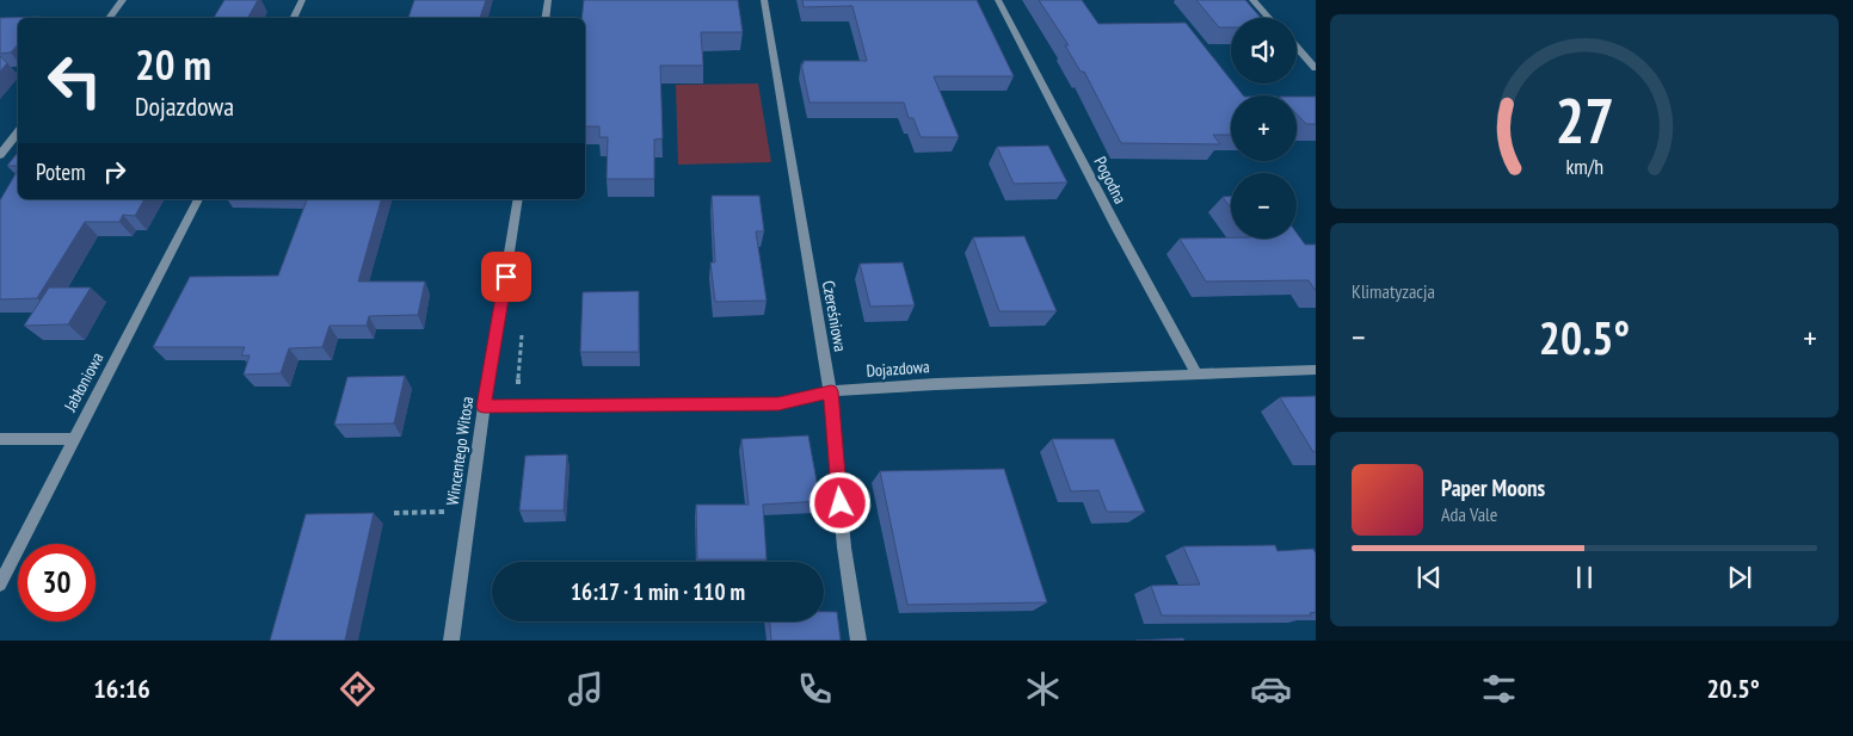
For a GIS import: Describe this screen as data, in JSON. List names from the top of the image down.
{
  "streets": {
    "street": [
      "Pogodna",
      "Czereśniowa",
      "Dojazdowa",
      "Jabłoniowa",
      "Wincentego Witosa"
    ]
  },
  "crossings": [
    ["Pogodna", "Dojazdowa"],
    ["Czereśniowa", "Dojazdowa"],
    ["Dojazdowa", "Wincentego Witosa"]
  ],
  "page": {
    "map_buttons": ["+", "−"],
    "turn": ["20 m", "Dojazdowa"],
    "then": "Potem",
    "tile": "Klimatyzacja",
    "heat": ["−", "20.5°", "+"],
    "song": ["Paper Moons", "Ada Vale"],
    "limit": "30",
    "trip": "16:17 · 1 min · 110 m",
    "tabs": ["16:16", "20.5°"],
    "gauge": ["27", "km/h"]
  }
}
